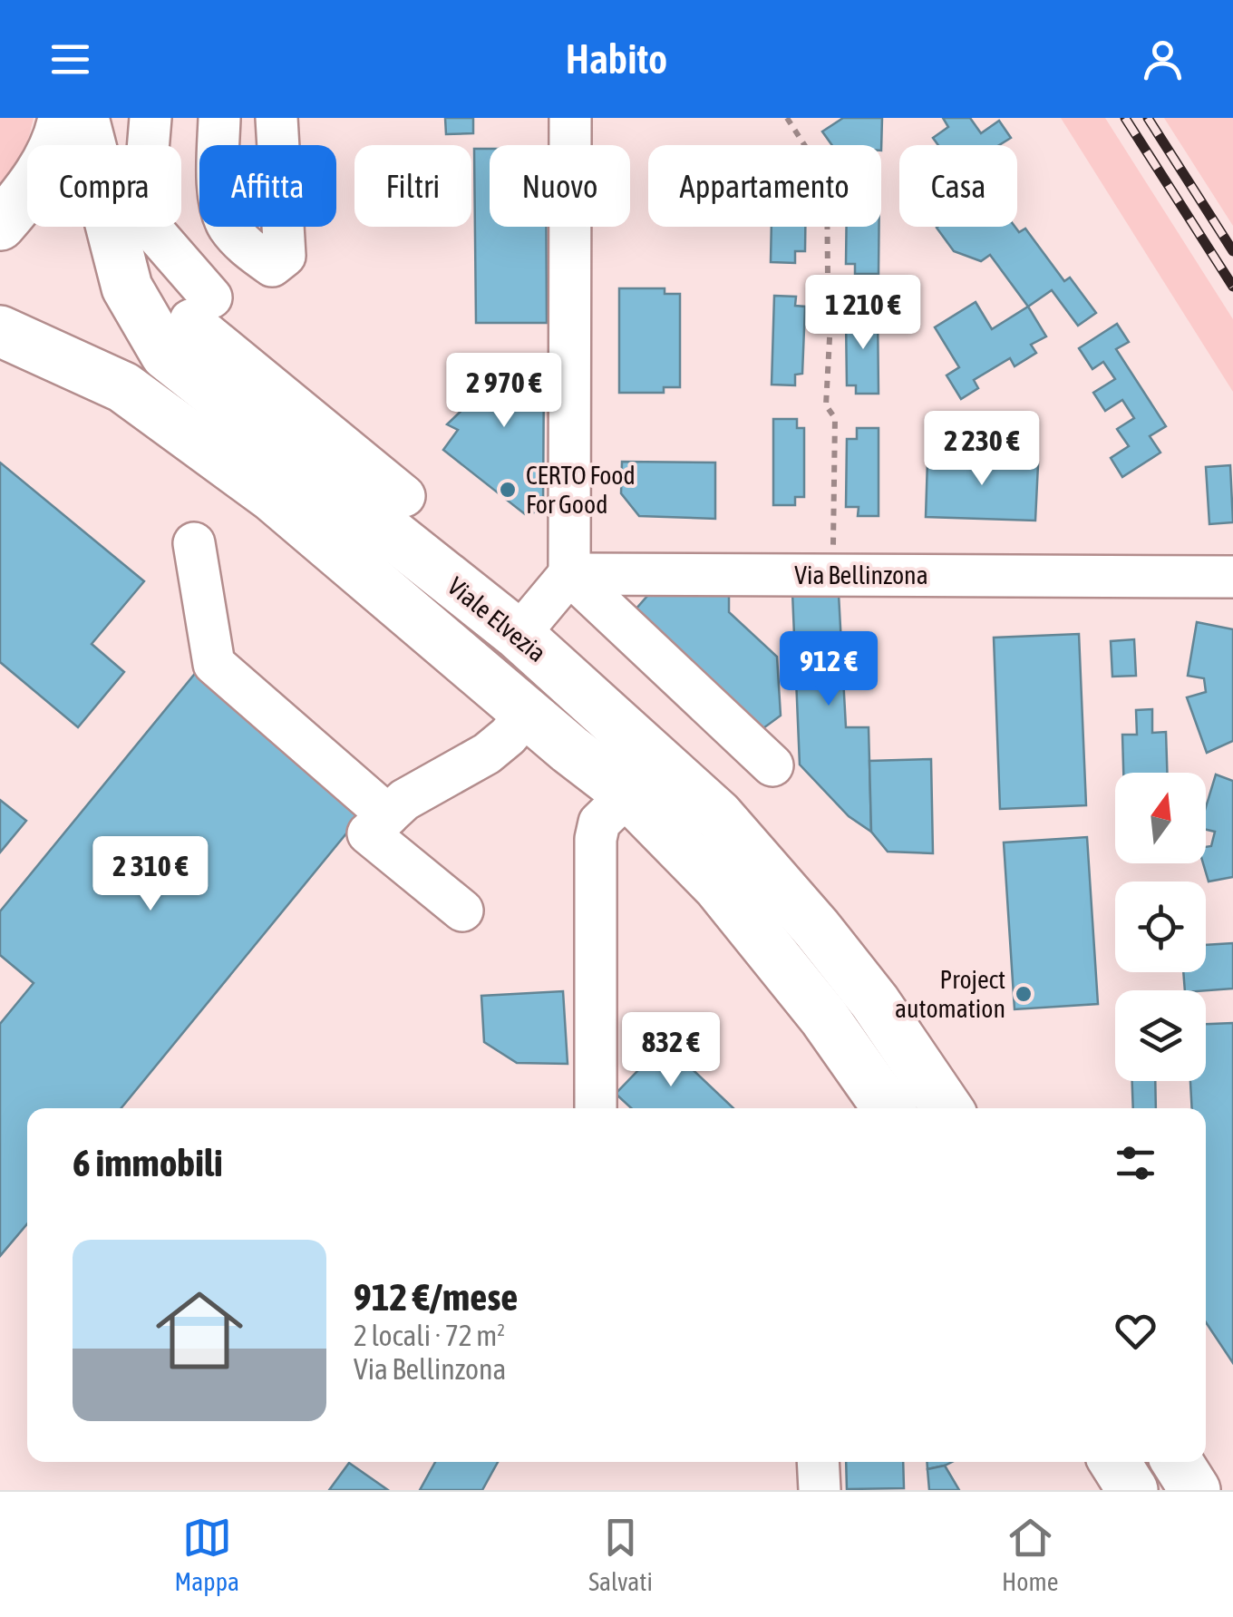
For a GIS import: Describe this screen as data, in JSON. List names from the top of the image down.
{
  "streets": {
    "main road": ["Viale Elvezia"],
    "street": ["Via Bellinzona"]
  },
  "places": ["CERTO Food For Good", "Project automation"],
  "north": "top",
  "page": {
    "header": "Habito",
    "chip": [
      "Compra",
      "Affitta",
      "Filtri",
      "Nuovo",
      "Appartamento",
      "Casa"
    ],
    "price": [
      "1 210 €",
      "2 970 €",
      "2 230 €",
      "912 €",
      "2 310 €",
      "832 €"
    ],
    "heading": "6 immobili",
    "list": [
      {
        "name": "912 €/mese",
        "note": "2 locali · 72 m² · Via Bellinzona"
      }
    ],
    "tabs": ["Mappa", "Salvati", "Home"]
  }
}
